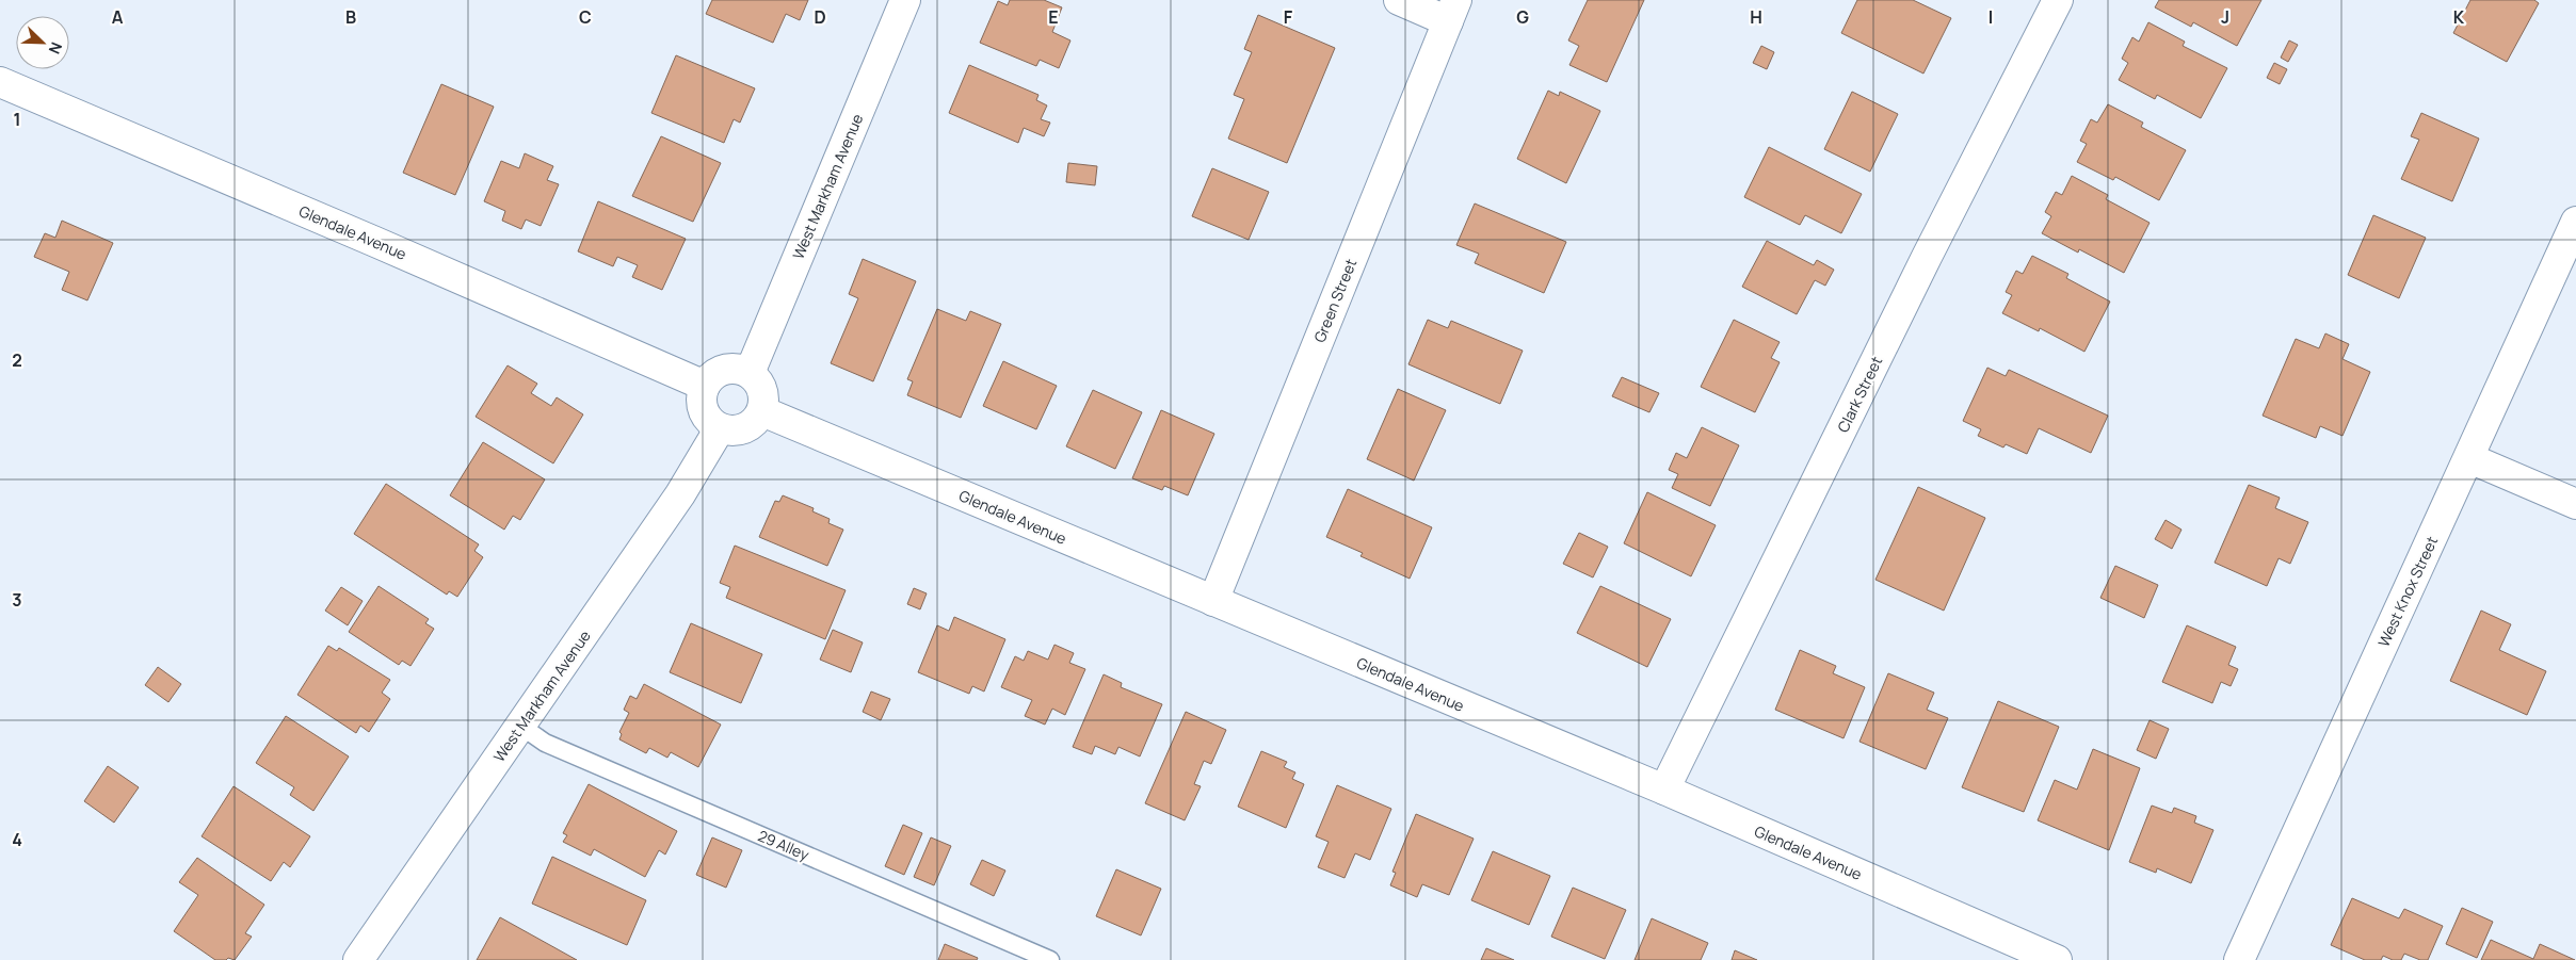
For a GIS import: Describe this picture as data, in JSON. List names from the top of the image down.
{
  "streets": {
    "street": [
      "West Markham Avenue",
      "Glendale Avenue",
      "Green Street",
      "Clark Street",
      "West Knox Street"
    ],
    "lane": ["29 Alley"]
  },
  "crossings": [
    ["West Markham Avenue", "Glendale Avenue"],
    ["West Markham Avenue", "29 Alley"],
    ["Glendale Avenue", "Green Street"],
    ["Glendale Avenue", "Clark Street"]
  ],
  "north": "bottom right",
  "grid": {
    "columns": [
      "A",
      "B",
      "C",
      "D",
      "E",
      "F",
      "G",
      "H",
      "I",
      "J",
      "K"
    ],
    "rows": [
      "1",
      "2",
      "3",
      "4"
    ]
  }
}
